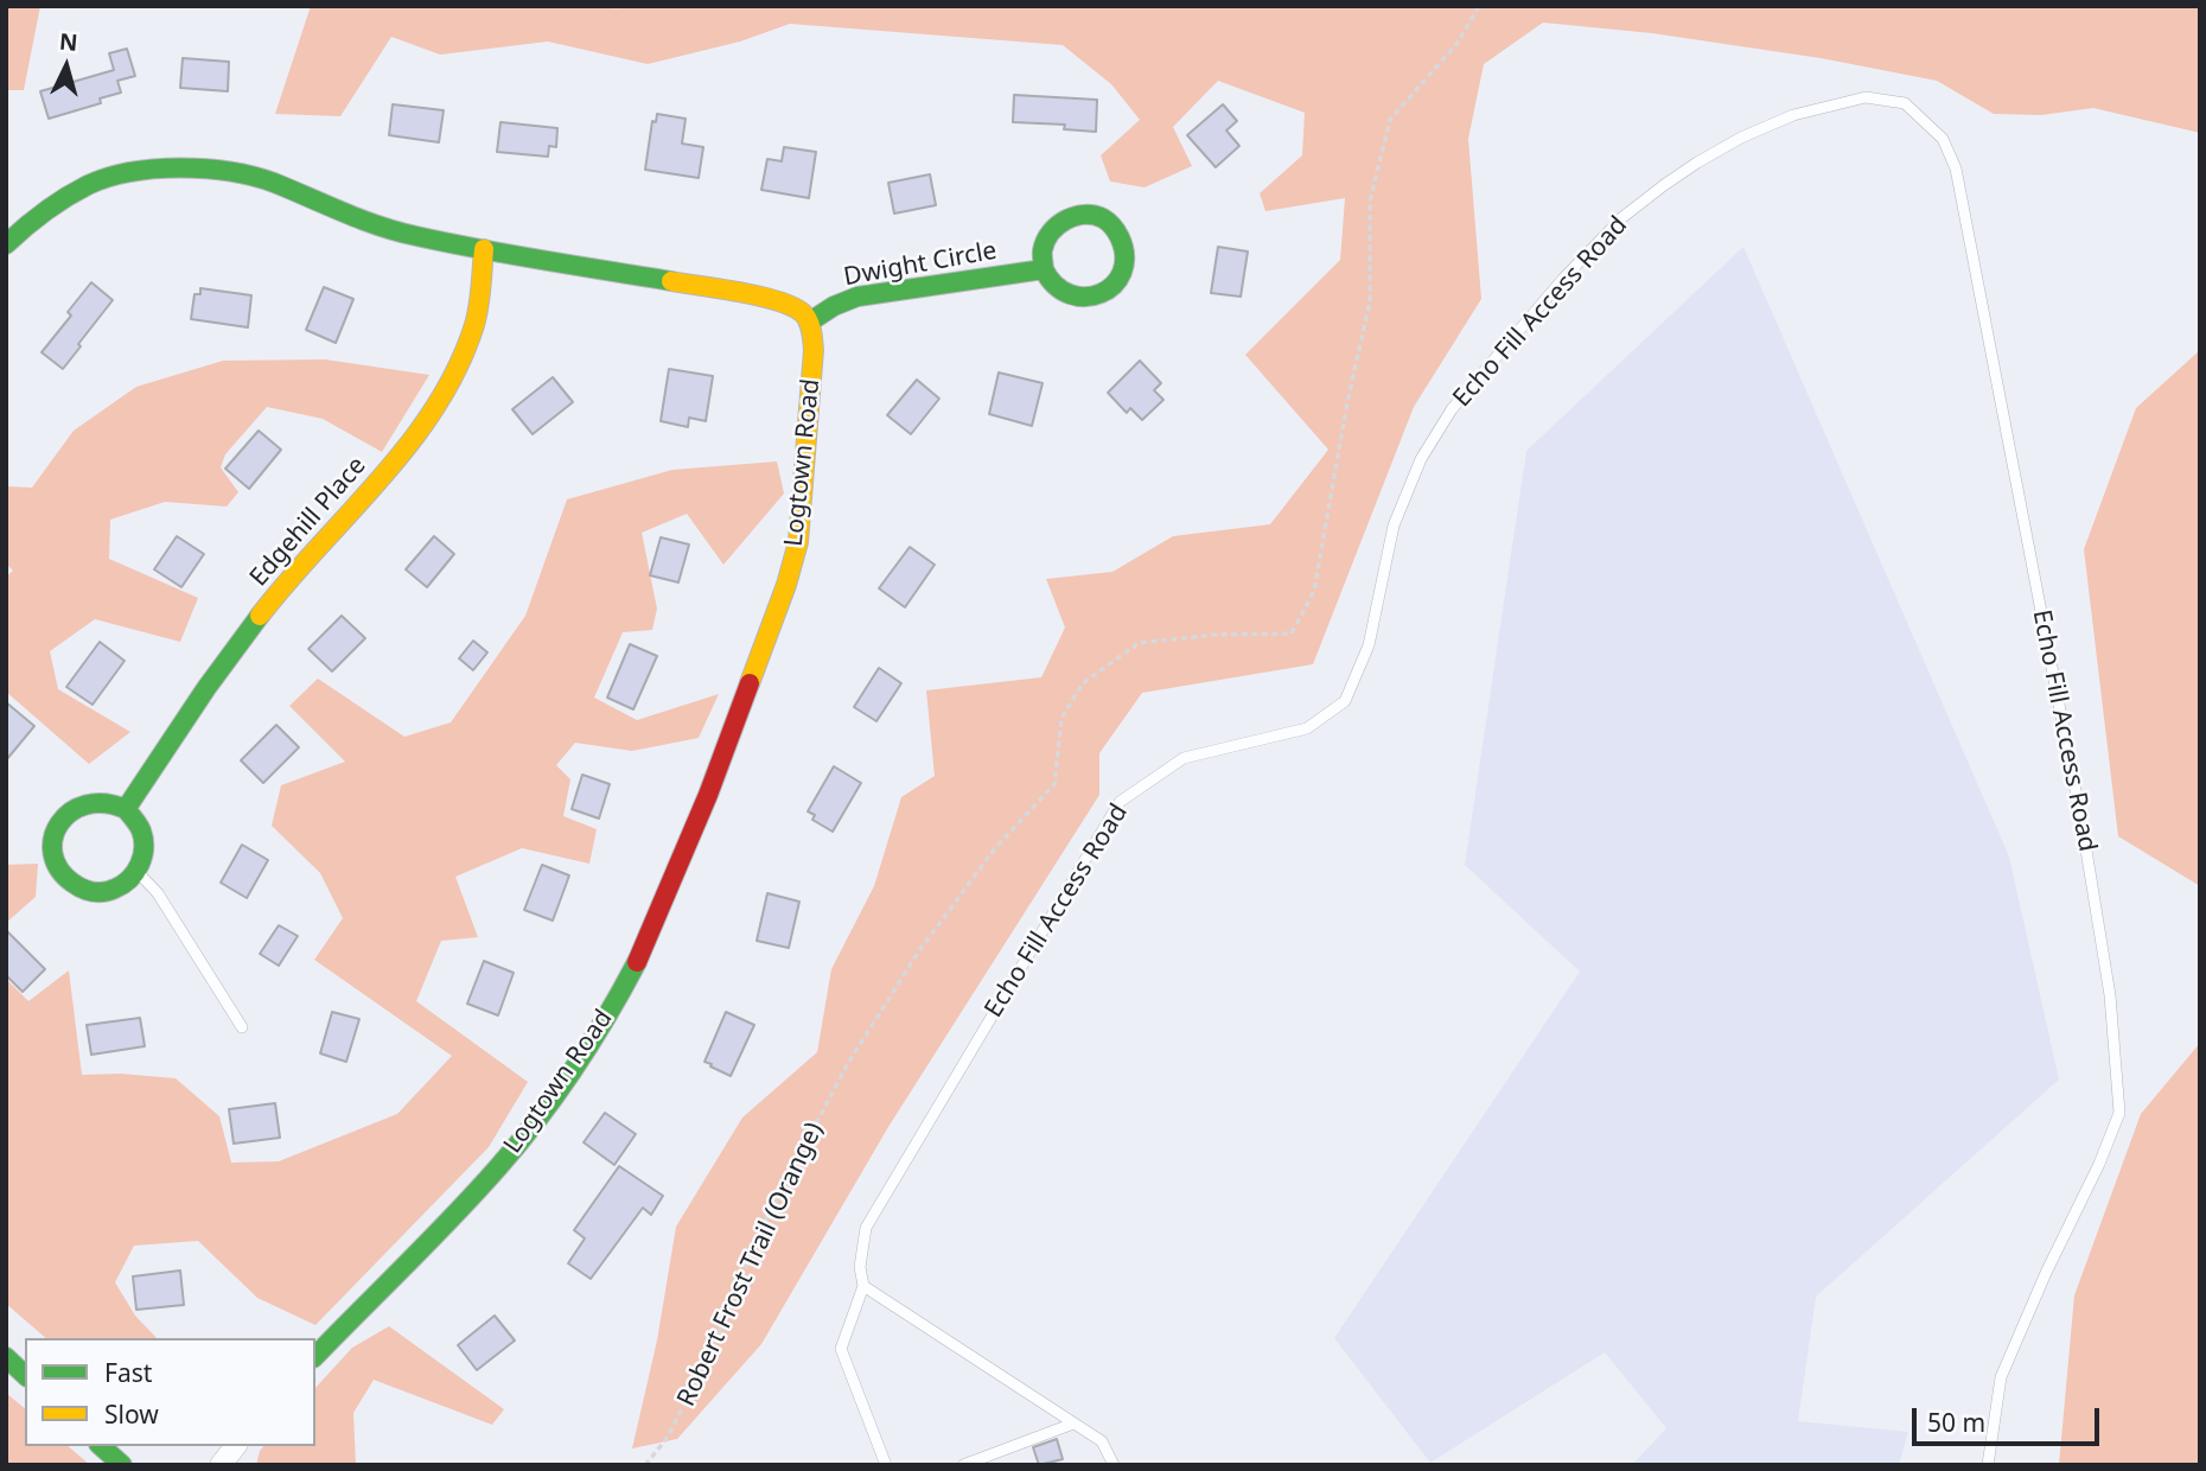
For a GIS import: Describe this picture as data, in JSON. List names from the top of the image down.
{
  "streets": {
    "main road": ["Dwight Circle", "Logtown Road", "Edgehill Place"],
    "lane": ["Echo Fill Access Road"],
    "path": ["Robert Frost Trail (Orange)"]
  },
  "crossings": [
    ["Dwight Circle", "Logtown Road"]
  ],
  "legend": ["Fast", "Slow"],
  "scale_bar": "50 m",
  "north": "top"
}
